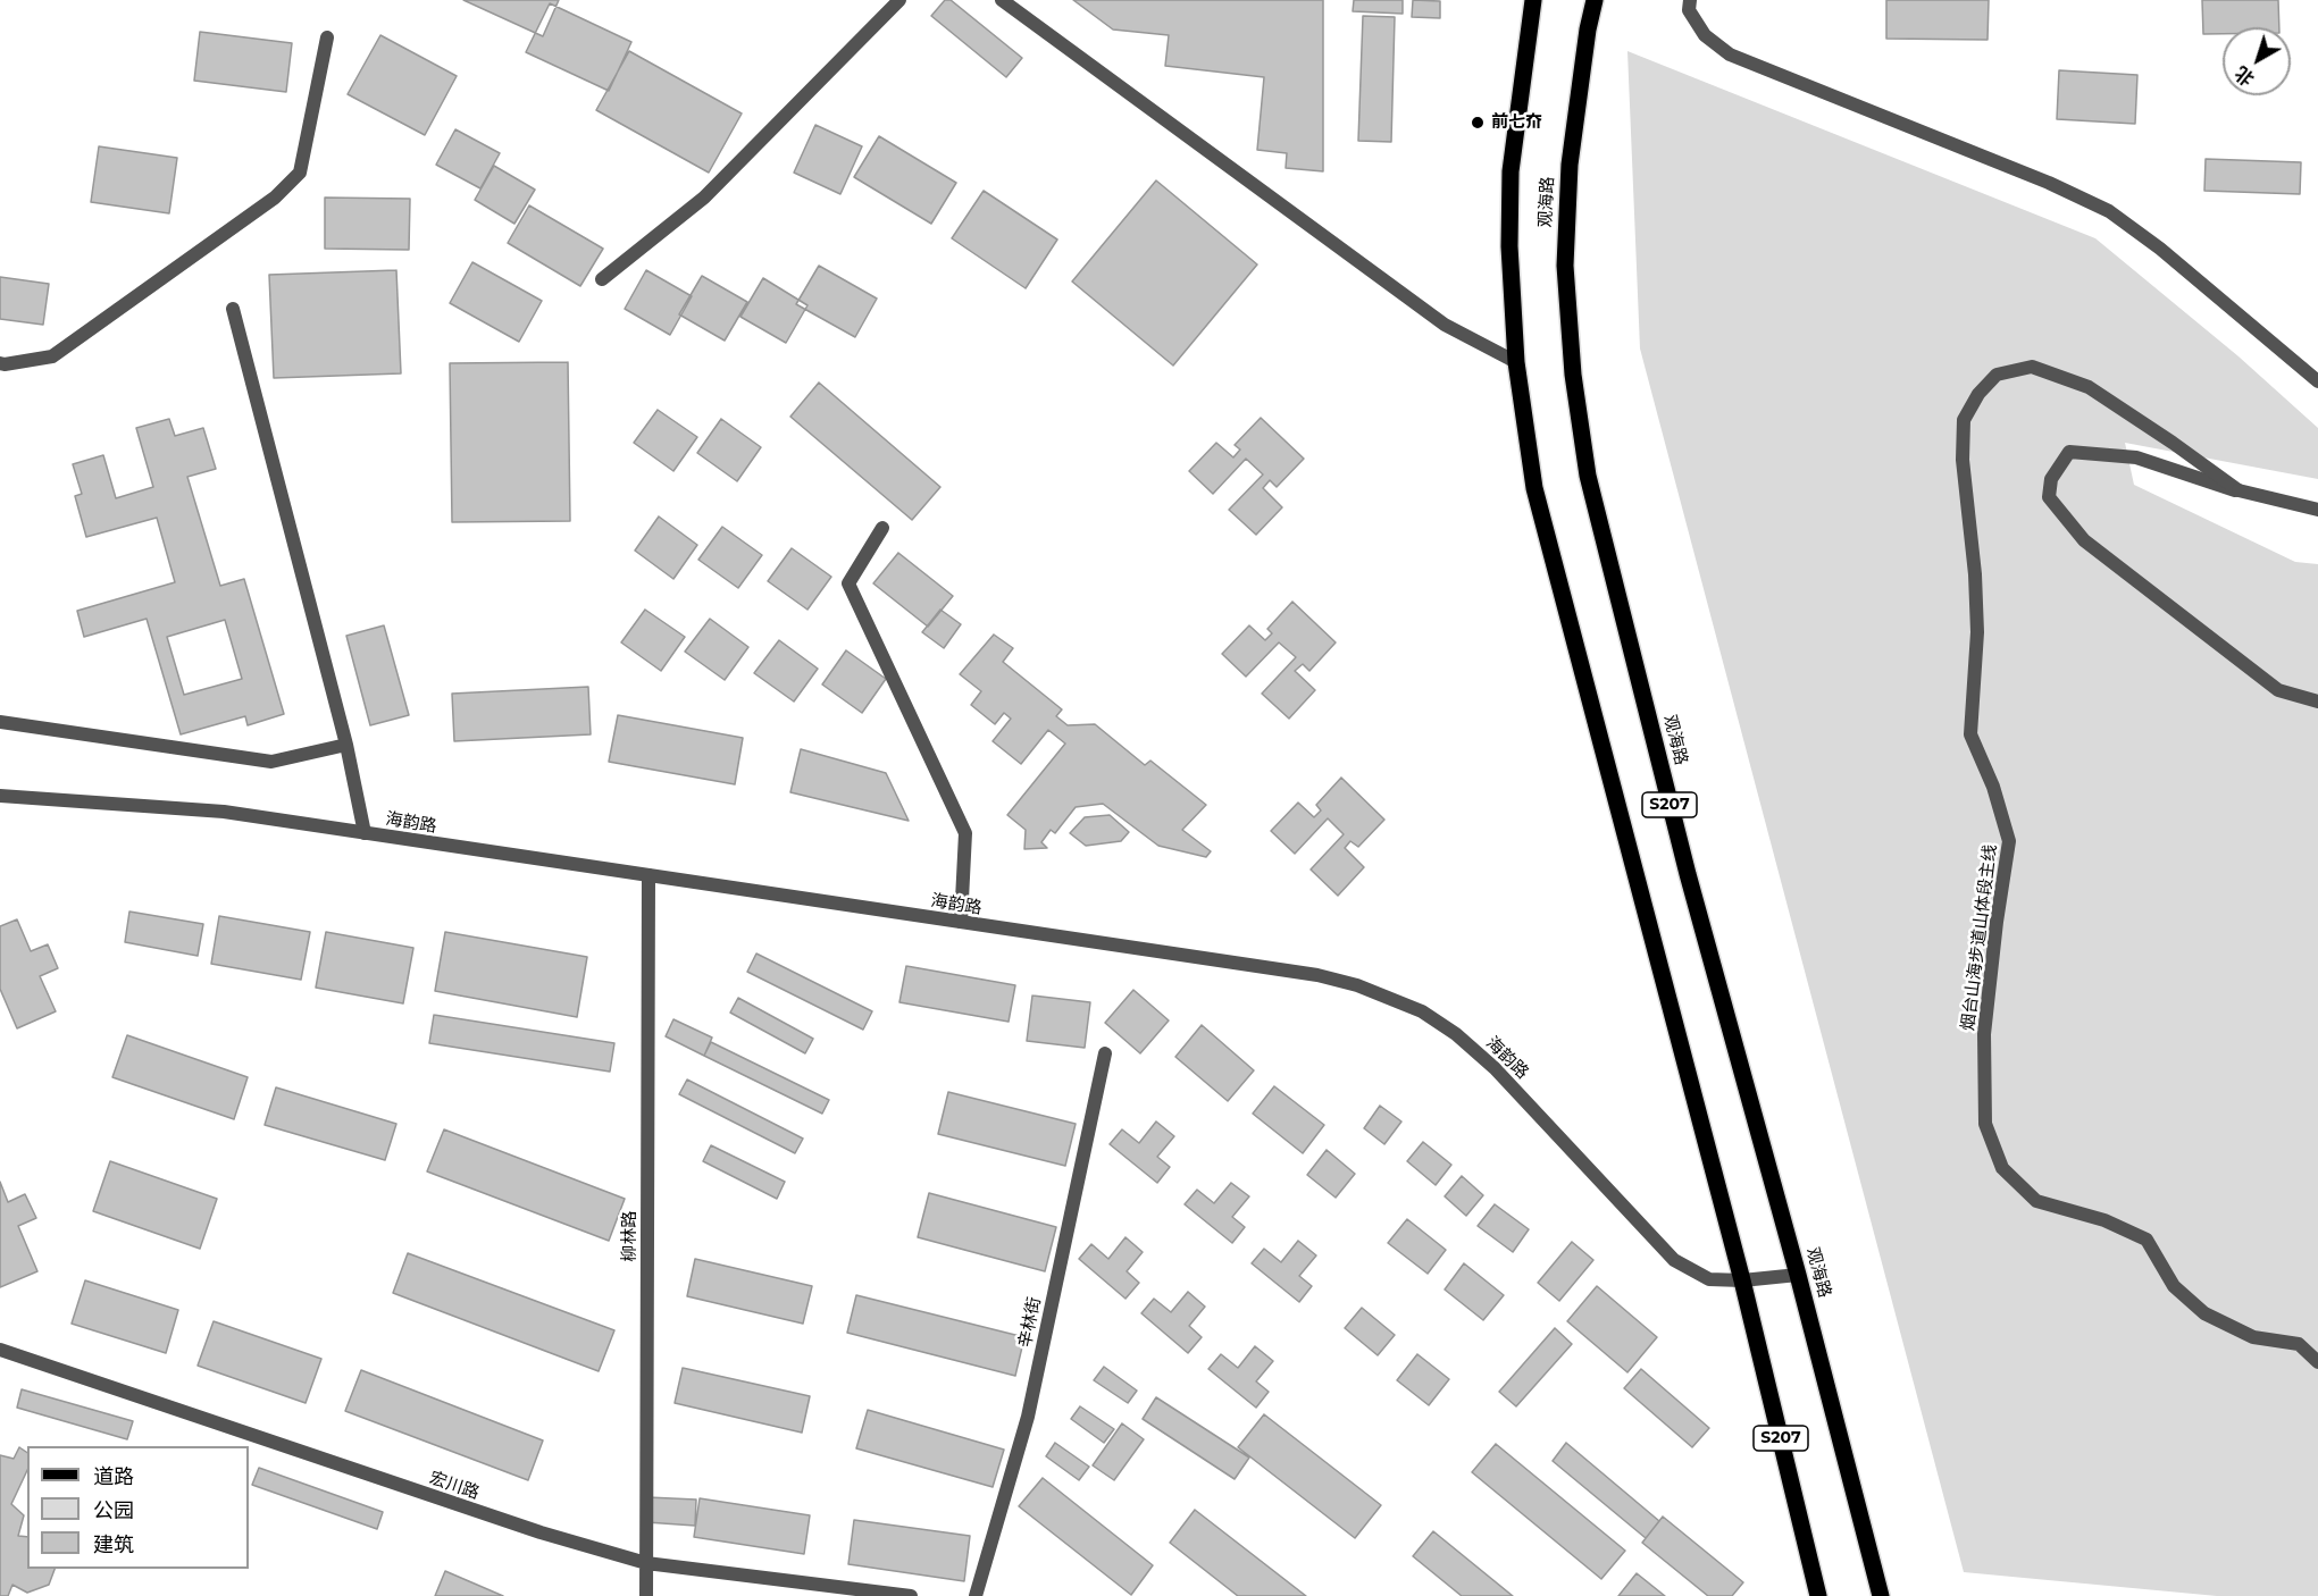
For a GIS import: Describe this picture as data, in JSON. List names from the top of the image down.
{
  "streets": {
    "main road": ["观海路", "S207"],
    "street": [
      "海韵路",
      "烟台山海步道山体段主线",
      "柳林路",
      "辛林街",
      "宏川路"
    ]
  },
  "crossings": [
    ["观海路", "海韵路"],
    ["S207", "海韵路"],
    ["海韵路", "柳林路"],
    ["柳林路", "宏川路"]
  ],
  "places": ["前七夼"],
  "legend": ["道路", "公园", "建筑"],
  "north": "bottom left"
}
